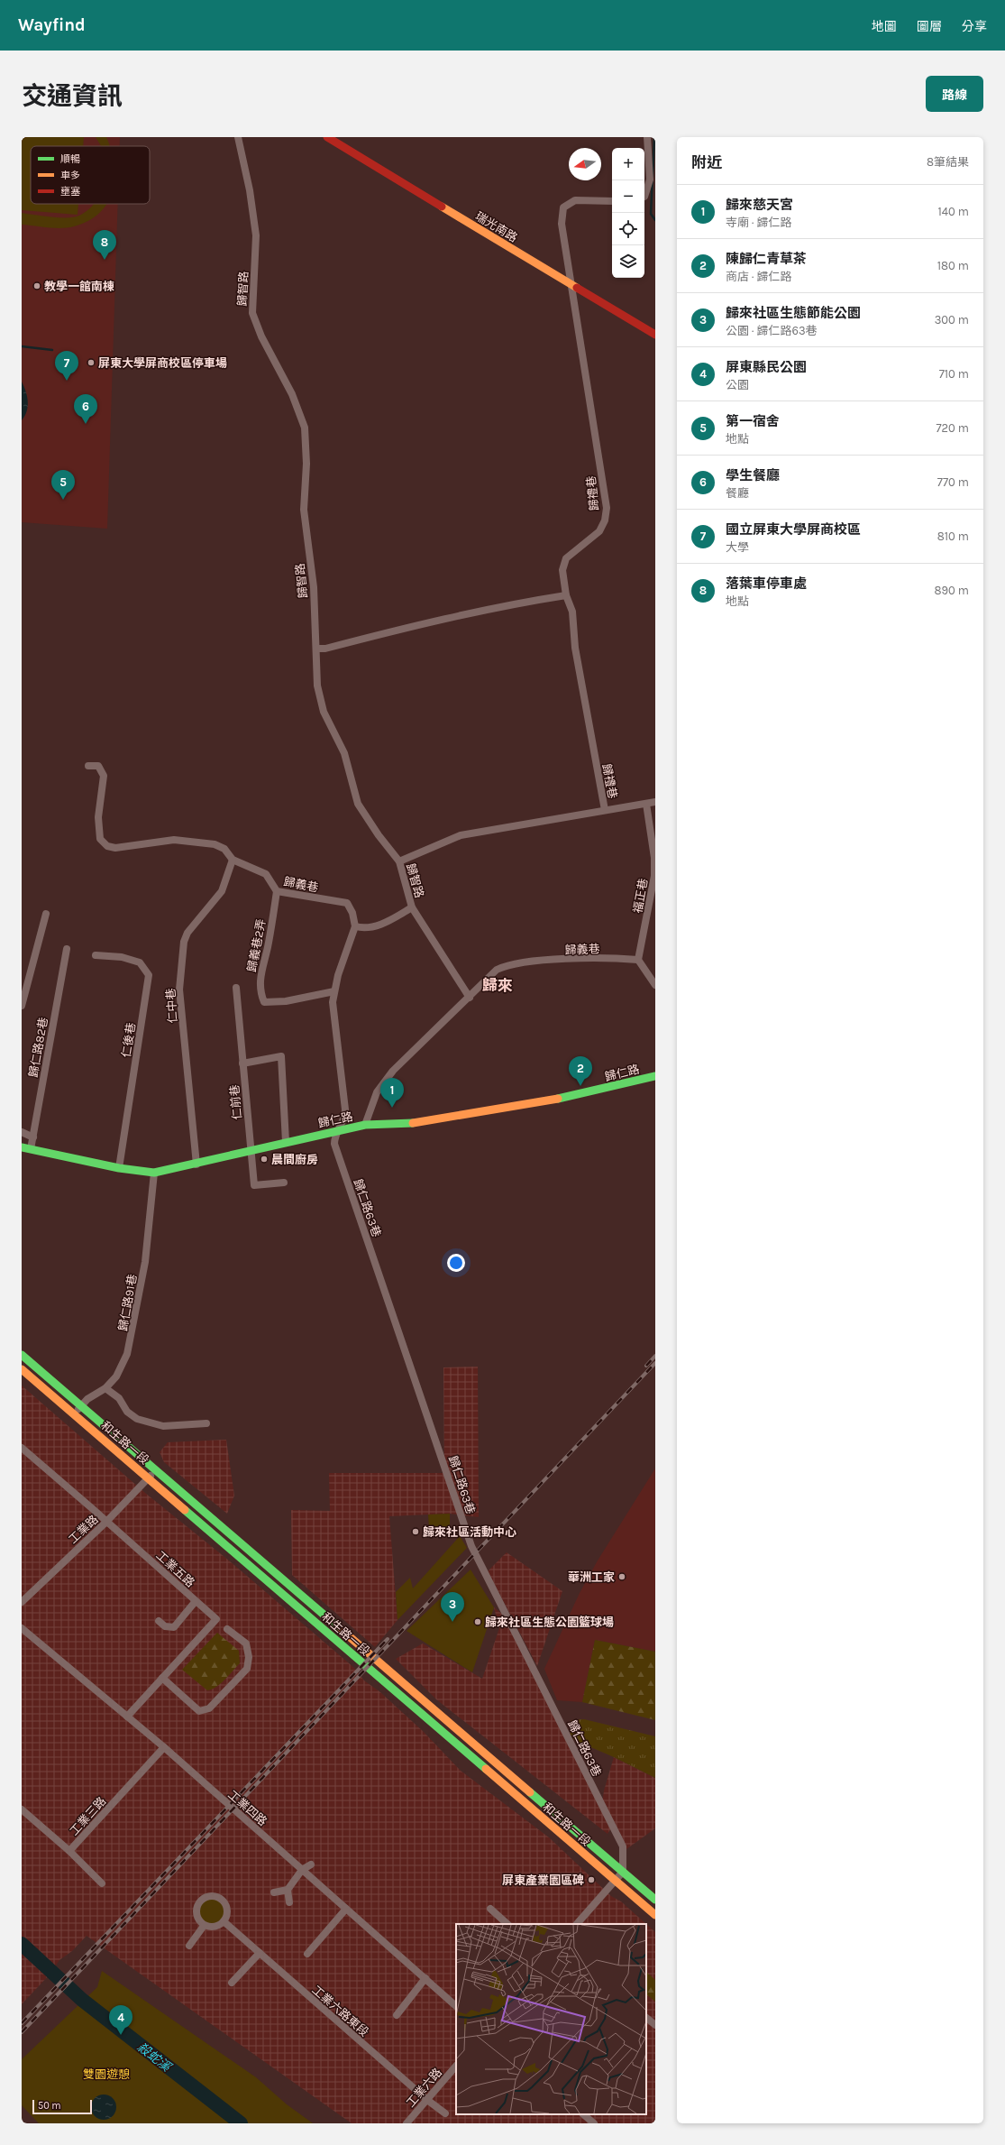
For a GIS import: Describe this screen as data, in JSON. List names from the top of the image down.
{
  "streets": {
    "main road": ["瑞光南路", "歸仁路", "和生路一段"],
    "street": [
      "歸智路",
      "歸禮巷",
      "歸義巷",
      "福正巷",
      "歸義巷2弄",
      "仁中巷",
      "仁後巷",
      "歸仁路82巷",
      "仁前巷",
      "歸仁路63巷",
      "歸仁路91巷",
      "工業路",
      "工業五路",
      "工業四路",
      "工業三路",
      "工業六路東段",
      "工業六路"
    ]
  },
  "crossings": [
    ["瑞光南路", "歸禮巷"],
    ["歸智路", "歸禮巷"],
    ["歸智路", "歸義巷"],
    ["歸禮巷", "福正巷"],
    ["歸義巷", "福正巷"],
    ["歸義巷", "歸義巷2弄"],
    ["歸義巷", "仁中巷"],
    ["歸義巷", "歸仁路"],
    ["仁中巷", "歸仁路"],
    ["仁後巷", "歸仁路"],
    ["歸仁路82巷", "歸仁路"],
    ["歸仁路", "仁前巷"],
    ["歸仁路", "歸仁路63巷"],
    ["歸仁路", "歸仁路91巷"],
    ["歸仁路63巷", "和生路一段"],
    ["歸仁路91巷", "和生路一段"],
    ["和生路一段", "工業路"],
    ["工業路", "工業五路"],
    ["工業五路", "工業四路"],
    ["工業四路", "工業三路"],
    ["工業六路東段", "工業六路"]
  ],
  "districts": ["歸來"],
  "water": ["殺蛇溪"],
  "parks": ["雙園遊憩"],
  "places": [
    "教學一館南棟",
    "屏東大學屏商校區停車場",
    "晨間廚房",
    "歸來社區活動中心",
    "華洲工家",
    "歸來社區生態公園籃球場",
    "屏東產業園區碑"
  ],
  "legend": ["順暢", "車多", "壅塞"],
  "scale_bar": "50 m",
  "north": "left",
  "page": {
    "header": "Wayfind",
    "nav": ["地圖", "圖層", "分享"],
    "title": "交通資訊",
    "buttons": "路線",
    "heading": ["附近", "8筆結果"],
    "map_buttons": ["+", "−"],
    "list": [
      {
        "mark": "1",
        "name": "歸來慈天宮",
        "note": "寺廟 · 歸仁路",
        "value": "140 m"
      },
      {
        "mark": "2",
        "name": "陳歸仁青草茶",
        "note": "商店 · 歸仁路",
        "value": "180 m"
      },
      {
        "mark": "3",
        "name": "歸來社區生態節能公園",
        "note": "公園 · 歸仁路63巷",
        "value": "300 m"
      },
      {
        "mark": "4",
        "name": "屏東縣民公園",
        "note": "公園",
        "value": "710 m"
      },
      {
        "mark": "5",
        "name": "第一宿舍",
        "note": "地點",
        "value": "720 m"
      },
      {
        "mark": "6",
        "name": "學生餐廳",
        "note": "餐廳",
        "value": "770 m"
      },
      {
        "mark": "7",
        "name": "國立屏東大學屏商校區",
        "note": "大學",
        "value": "810 m"
      },
      {
        "mark": "8",
        "name": "落葉車停車處",
        "note": "地點",
        "value": "890 m"
      }
    ],
    "pins": [
      "8",
      "7",
      "6",
      "5",
      "2",
      "1",
      "3",
      "4"
    ],
    "scale": "50 m"
  }
}
